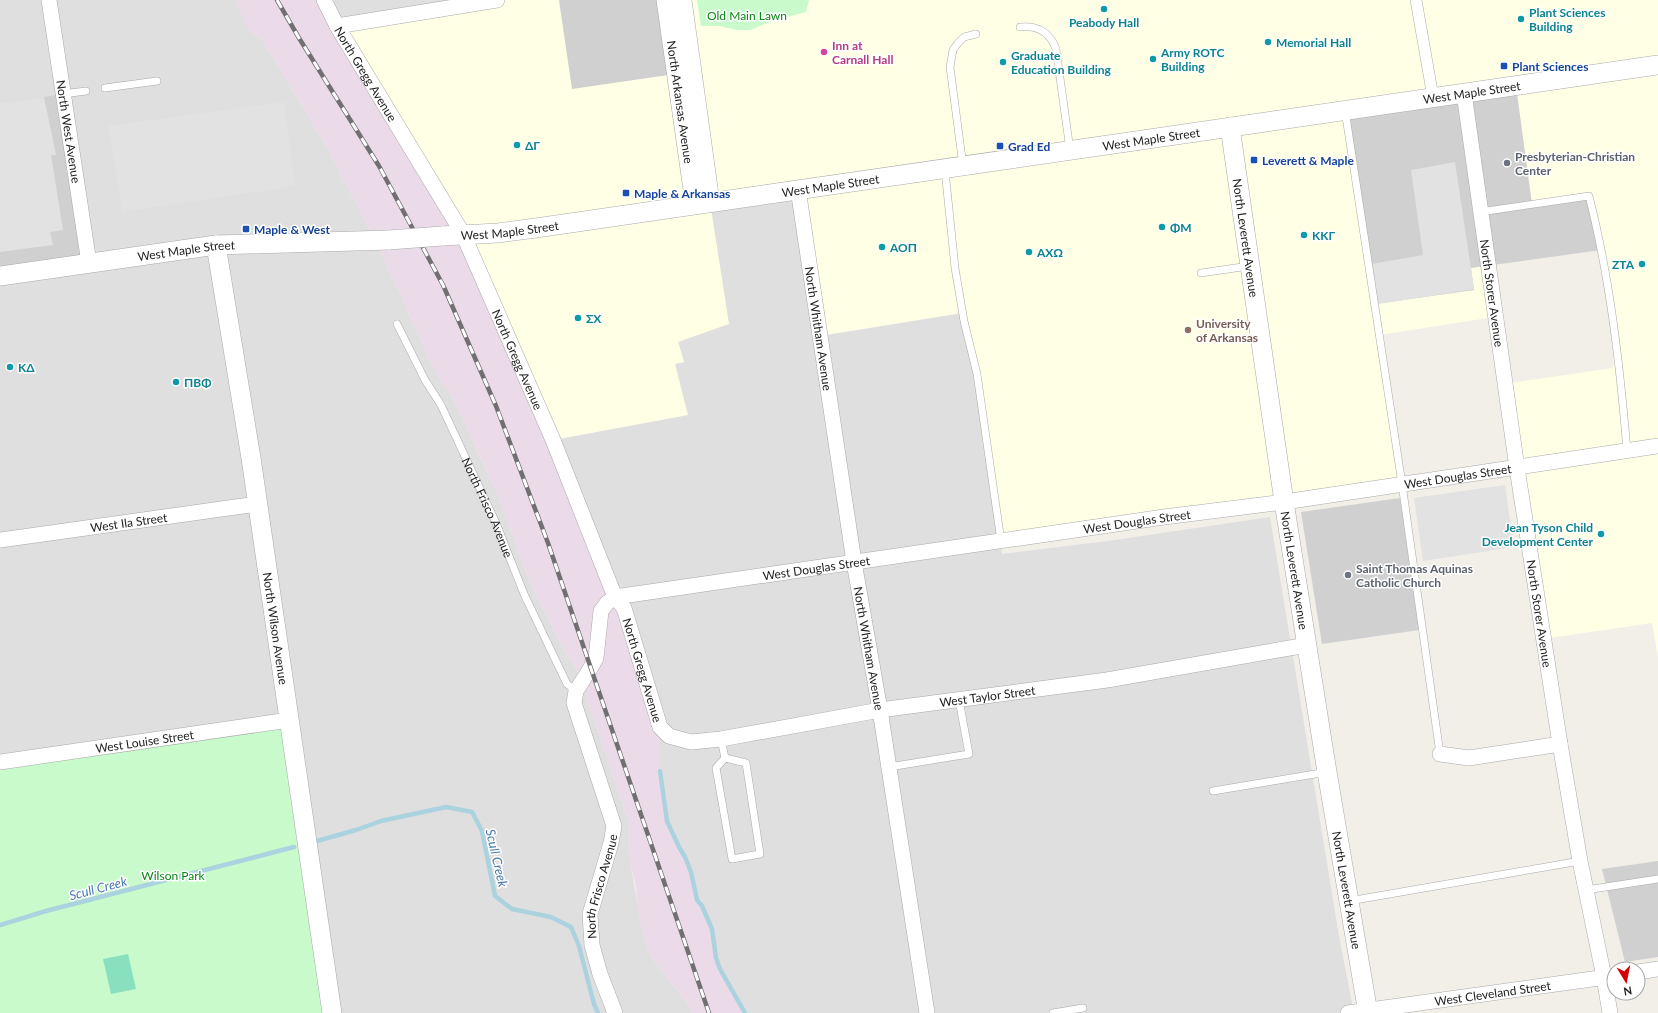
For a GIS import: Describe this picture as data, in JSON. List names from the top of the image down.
{
  "streets": {
    "street": [
      "North Gregg Avenue",
      "West Maple Street",
      "North Arkansas Avenue",
      "North West Avenue",
      "North Leverett Avenue",
      "North Storer Avenue",
      "North Whitham Avenue",
      "West Douglas Street",
      "North Frisco Avenue",
      "West Ila Street",
      "North Wilson Avenue",
      "West Taylor Street",
      "West Louise Street",
      "West Cleveland Street"
    ]
  },
  "crossings": [
    ["North Gregg Avenue", "West Maple Street"],
    ["North Gregg Avenue", "West Douglas Street"],
    ["North Gregg Avenue", "West Taylor Street"],
    ["West Maple Street", "North Arkansas Avenue"],
    ["West Maple Street", "North West Avenue"],
    ["West Maple Street", "North Leverett Avenue"],
    ["West Maple Street", "North Storer Avenue"],
    ["West Maple Street", "North Whitham Avenue"],
    ["West Maple Street", "North Wilson Avenue"],
    ["North Leverett Avenue", "West Douglas Street"],
    ["North Leverett Avenue", "West Taylor Street"],
    ["North Leverett Avenue", "West Cleveland Street"],
    ["North Storer Avenue", "West Douglas Street"],
    ["North Whitham Avenue", "West Douglas Street"],
    ["North Whitham Avenue", "West Taylor Street"],
    ["West Ila Street", "North Wilson Avenue"],
    ["North Wilson Avenue", "West Louise Street"]
  ],
  "water": ["Scull Creek"],
  "parks": ["Old Main Lawn", "Wilson Park"],
  "places": {
    "other": [
      "Peabody Hall",
      "Plant Sciences Building",
      "Memorial Hall",
      "Inn at Carnall Hall",
      "Army ROTC Building",
      "Graduate Education Building",
      "ΔΓ",
      "Presbyterian-Christian Center",
      "ΦΜ",
      "ΚΚΓ",
      "ΑΟΠ",
      "ΑΧΩ",
      "ΖΤΑ",
      "ΣΧ",
      "University of Arkansas",
      "ΚΔ",
      "ΠΒΦ",
      "Jean Tyson Child Development Center",
      "Saint Thomas Aquinas Catholic Church"
    ],
    "transit": [
      "Plant Sciences",
      "Grad Ed",
      "Leverett & Maple",
      "Maple & Arkansas",
      "Maple & West"
    ]
  },
  "north": "bottom"
}
